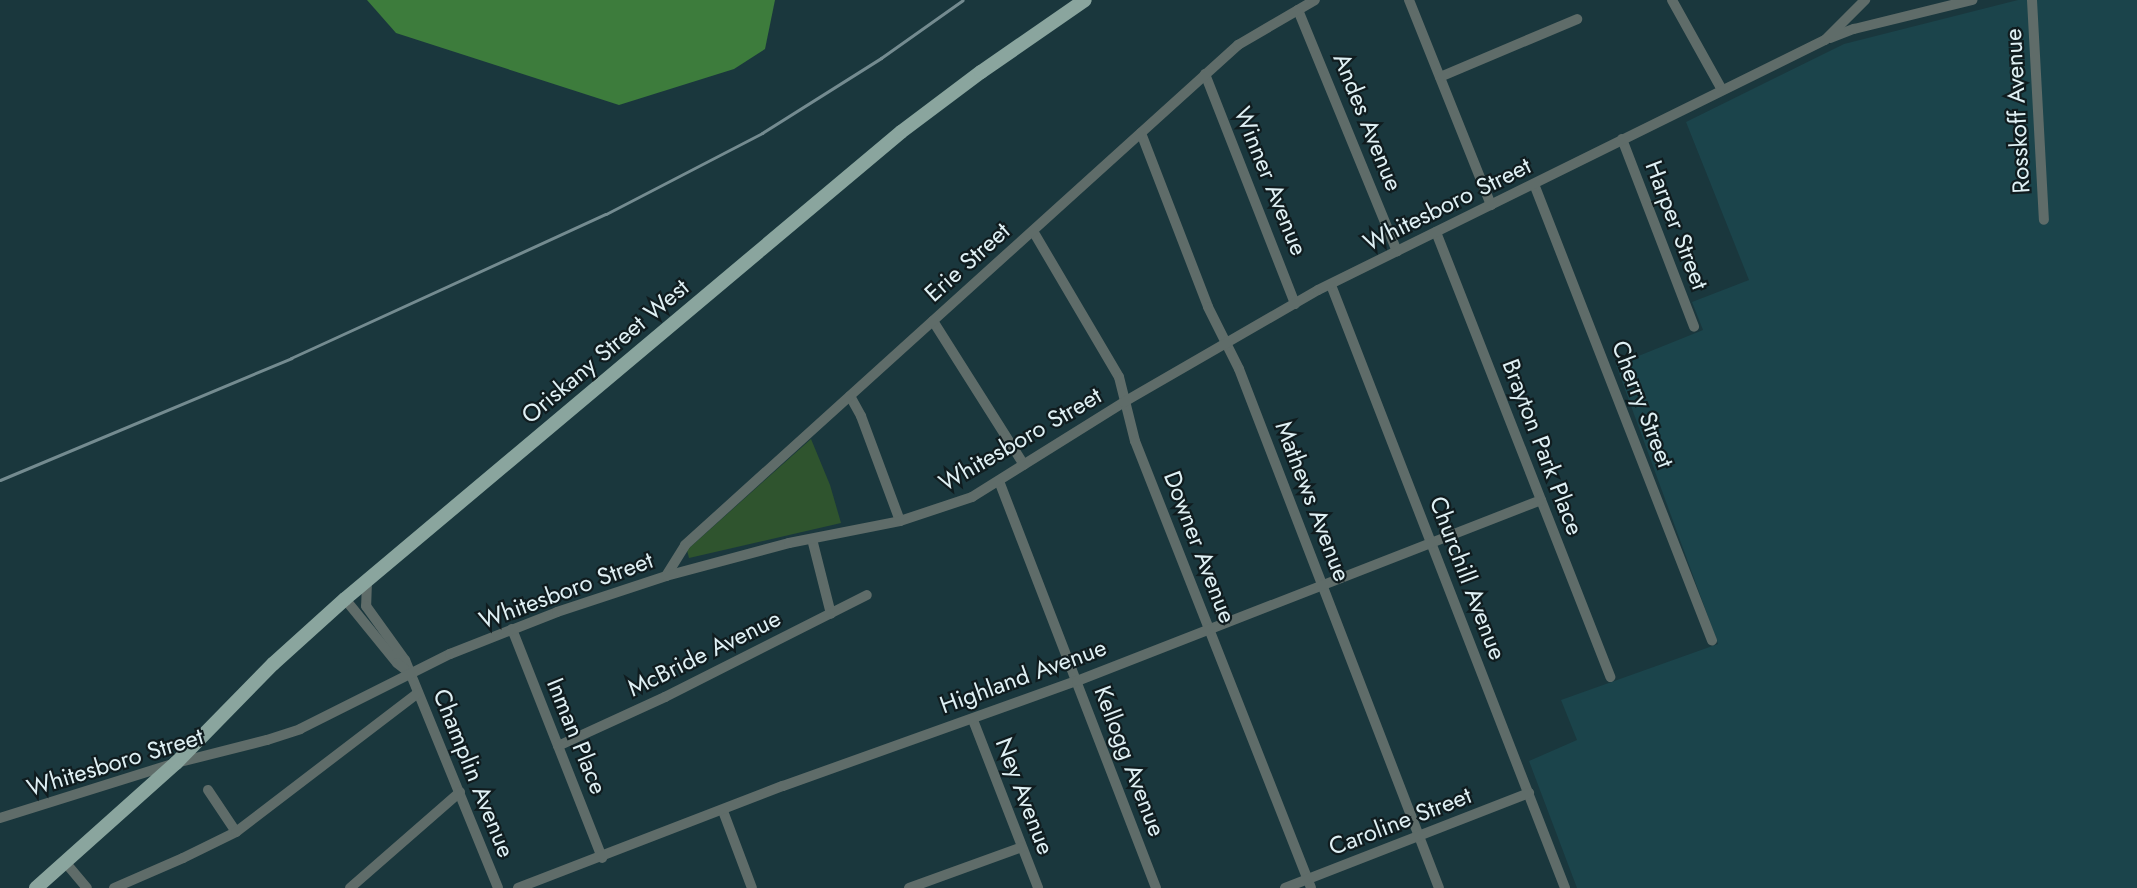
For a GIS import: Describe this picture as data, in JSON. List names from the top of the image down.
{
  "streets": {
    "main road": ["Oriskany Street West"],
    "street": [
      "Rosskoff Avenue",
      "Andes Avenue",
      "Winner Avenue",
      "Whitesboro Street",
      "Harper Street",
      "Erie Street",
      "Cherry Street",
      "Brayton Park Place",
      "Mathews Avenue",
      "Downer Avenue",
      "Churchill Avenue",
      "McBride Avenue",
      "Highland Avenue",
      "Inman Place",
      "Kellogg Avenue",
      "Champlin Avenue",
      "Ney Avenue",
      "Caroline Street"
    ]
  },
  "crossings": [
    ["Andes Avenue", "Whitesboro Street"],
    ["Andes Avenue", "Erie Street"],
    ["Winner Avenue", "Whitesboro Street"],
    ["Winner Avenue", "Erie Street"],
    ["Whitesboro Street", "Harper Street"],
    ["Whitesboro Street", "Erie Street"],
    ["Whitesboro Street", "Oriskany Street West"],
    ["Whitesboro Street", "Cherry Street"],
    ["Whitesboro Street", "Brayton Park Place"],
    ["Whitesboro Street", "Mathews Avenue"],
    ["Whitesboro Street", "Downer Avenue"],
    ["Whitesboro Street", "Churchill Avenue"],
    ["Whitesboro Street", "Inman Place"],
    ["Whitesboro Street", "Kellogg Avenue"],
    ["Whitesboro Street", "Champlin Avenue"],
    ["Erie Street", "Mathews Avenue"],
    ["Erie Street", "Downer Avenue"],
    ["Oriskany Street West", "Champlin Avenue"],
    ["Brayton Park Place", "Highland Avenue"],
    ["Mathews Avenue", "Highland Avenue"],
    ["Mathews Avenue", "Caroline Street"],
    ["Downer Avenue", "Highland Avenue"],
    ["Downer Avenue", "Caroline Street"],
    ["Churchill Avenue", "Highland Avenue"],
    ["Churchill Avenue", "Caroline Street"],
    ["McBride Avenue", "Inman Place"],
    ["Highland Avenue", "Inman Place"],
    ["Highland Avenue", "Kellogg Avenue"],
    ["Highland Avenue", "Ney Avenue"]
  ]
}
